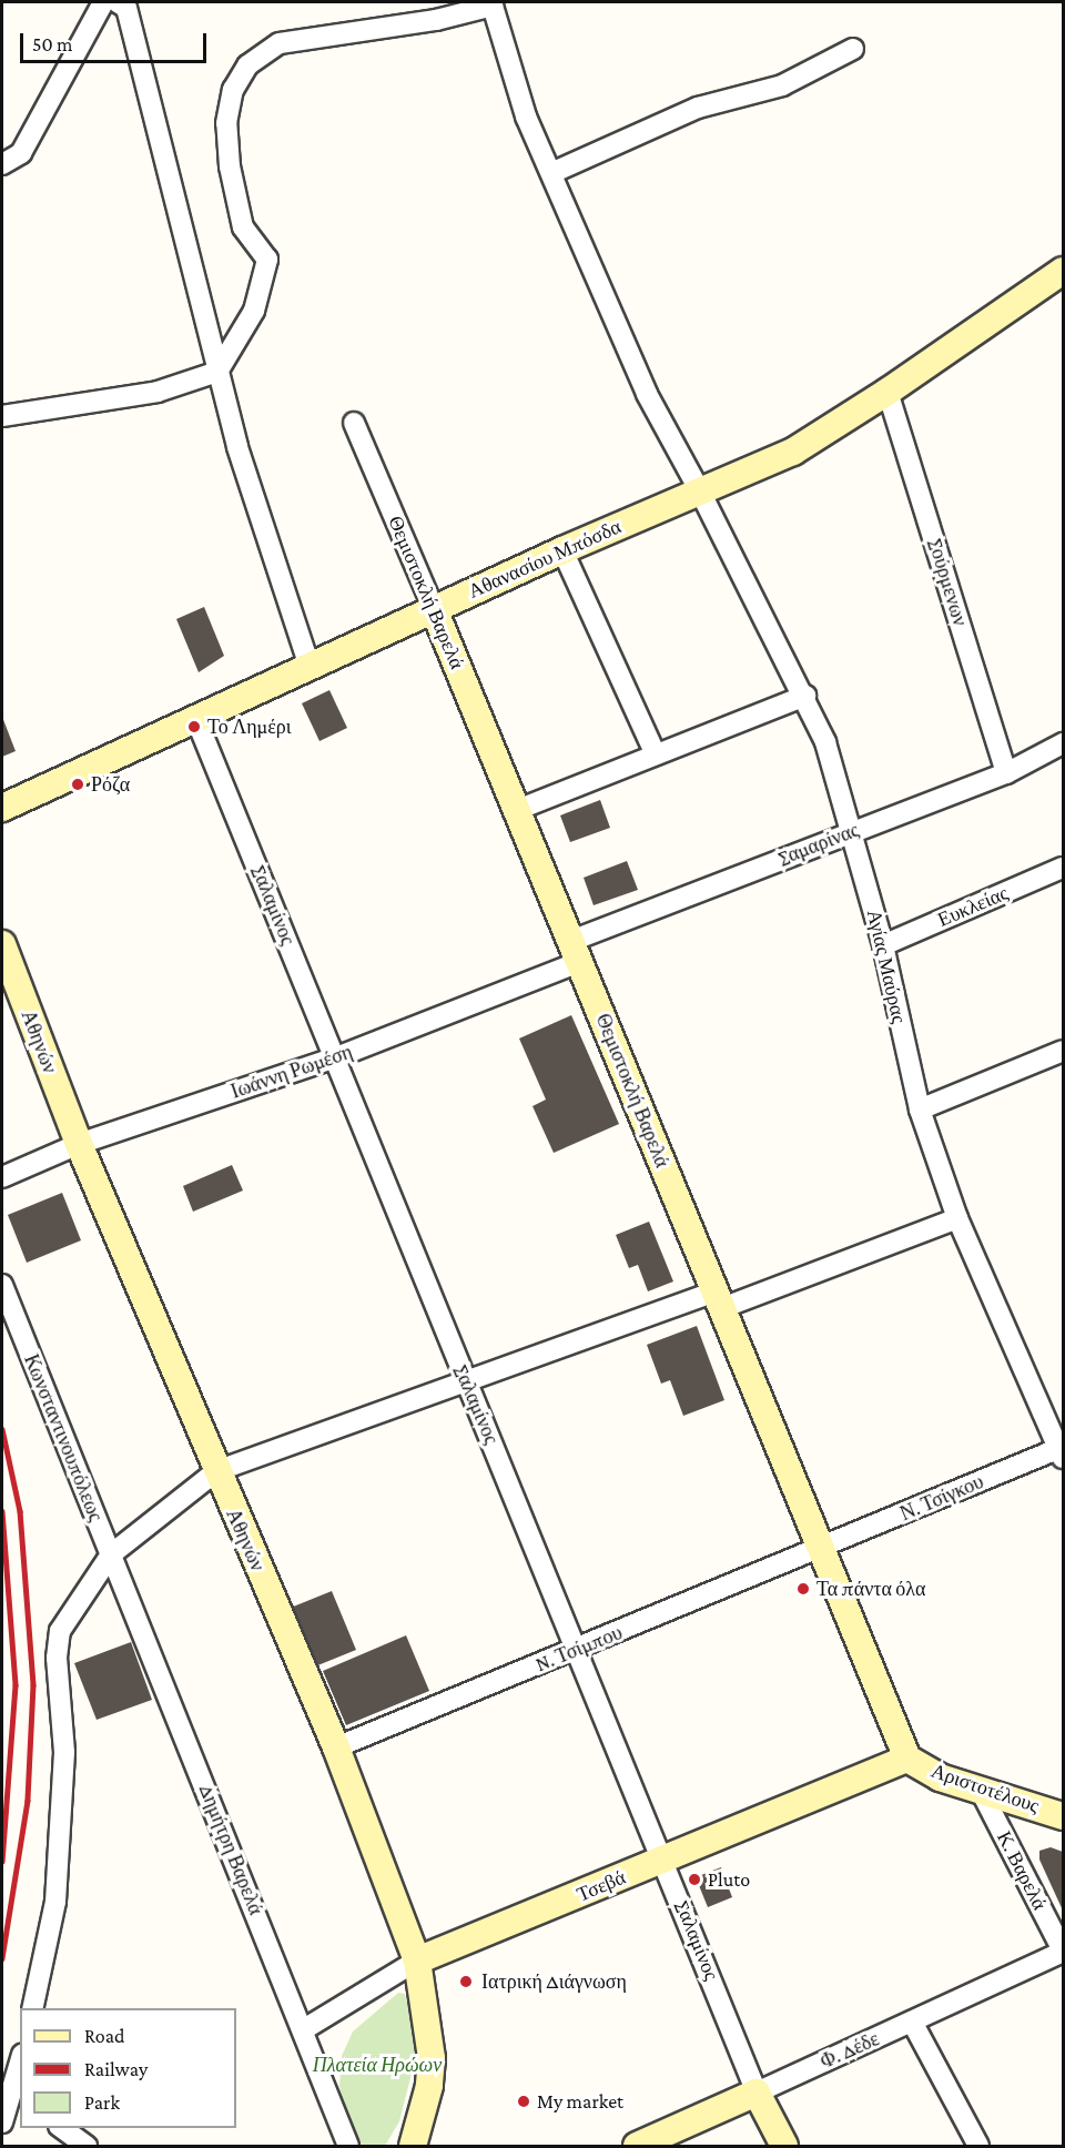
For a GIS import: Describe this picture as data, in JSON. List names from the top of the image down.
{
  "streets": {
    "street": [
      "Αθανασίου Μπόσδα",
      "Σούρμενων",
      "Θεμιστοκλή Βαρελά",
      "Σαμαρίνας",
      "Σαλαμίνος",
      "Ευκλείας",
      "Αγίας Μαύρας",
      "Αθηνών",
      "Ιωάννη Ρωμέση",
      "Κωνσταντινουπόλεως",
      "Ν. Τσίγκου",
      "N. Τσίμπου",
      "Αριστοτέλους",
      "Δημήτρη Βαρελά",
      "Κ. Βαρελά",
      "Τσεβά",
      "Φ. Δέδε"
    ]
  },
  "crossings": [
    ["Αθανασίου Μπόσδα", "Σούρμενων"],
    ["Αθανασίου Μπόσδα", "Θεμιστοκλή Βαρελά"],
    ["Αθανασίου Μπόσδα", "Σαλαμίνος"],
    ["Αθανασίου Μπόσδα", "Αγίας Μαύρας"],
    ["Σούρμενων", "Σαμαρίνας"],
    ["Θεμιστοκλή Βαρελά", "Σαμαρίνας"],
    ["Θεμιστοκλή Βαρελά", "Ιωάννη Ρωμέση"],
    ["Θεμιστοκλή Βαρελά", "Ν. Τσίγκου"],
    ["Θεμιστοκλή Βαρελά", "N. Τσίμπου"],
    ["Θεμιστοκλή Βαρελά", "Αριστοτέλους"],
    ["Θεμιστοκλή Βαρελά", "Τσεβά"],
    ["Σαμαρίνας", "Αγίας Μαύρας"],
    ["Σαμαρίνας", "Ιωάννη Ρωμέση"],
    ["Σαλαμίνος", "Ιωάννη Ρωμέση"],
    ["Σαλαμίνος", "N. Τσίμπου"],
    ["Σαλαμίνος", "Τσεβά"],
    ["Σαλαμίνος", "Φ. Δέδε"],
    ["Ευκλείας", "Αγίας Μαύρας"],
    ["Αγίας Μαύρας", "Ν. Τσίγκου"],
    ["Αθηνών", "Ιωάννη Ρωμέση"],
    ["Αθηνών", "N. Τσίμπου"],
    ["Αθηνών", "Τσεβά"],
    ["Κωνσταντινουπόλεως", "Δημήτρη Βαρελά"],
    ["Ν. Τσίγκου", "N. Τσίμπου"],
    ["Αριστοτέλους", "Κ. Βαρελά"],
    ["Αριστοτέλους", "Τσεβά"],
    ["Δημήτρη Βαρελά", "Τσεβά"],
    ["Κ. Βαρελά", "Φ. Δέδε"]
  ],
  "parks": ["Πλατεία Ηρώων"],
  "places": [
    "Το Λημέρι",
    "Ρόζα",
    "Τα πάντα όλα",
    "Pluto",
    "Ιατρική Διάγνωση",
    "My market"
  ],
  "legend": ["Road", "Railway", "Park"],
  "scale_bar": "50 m"
}
